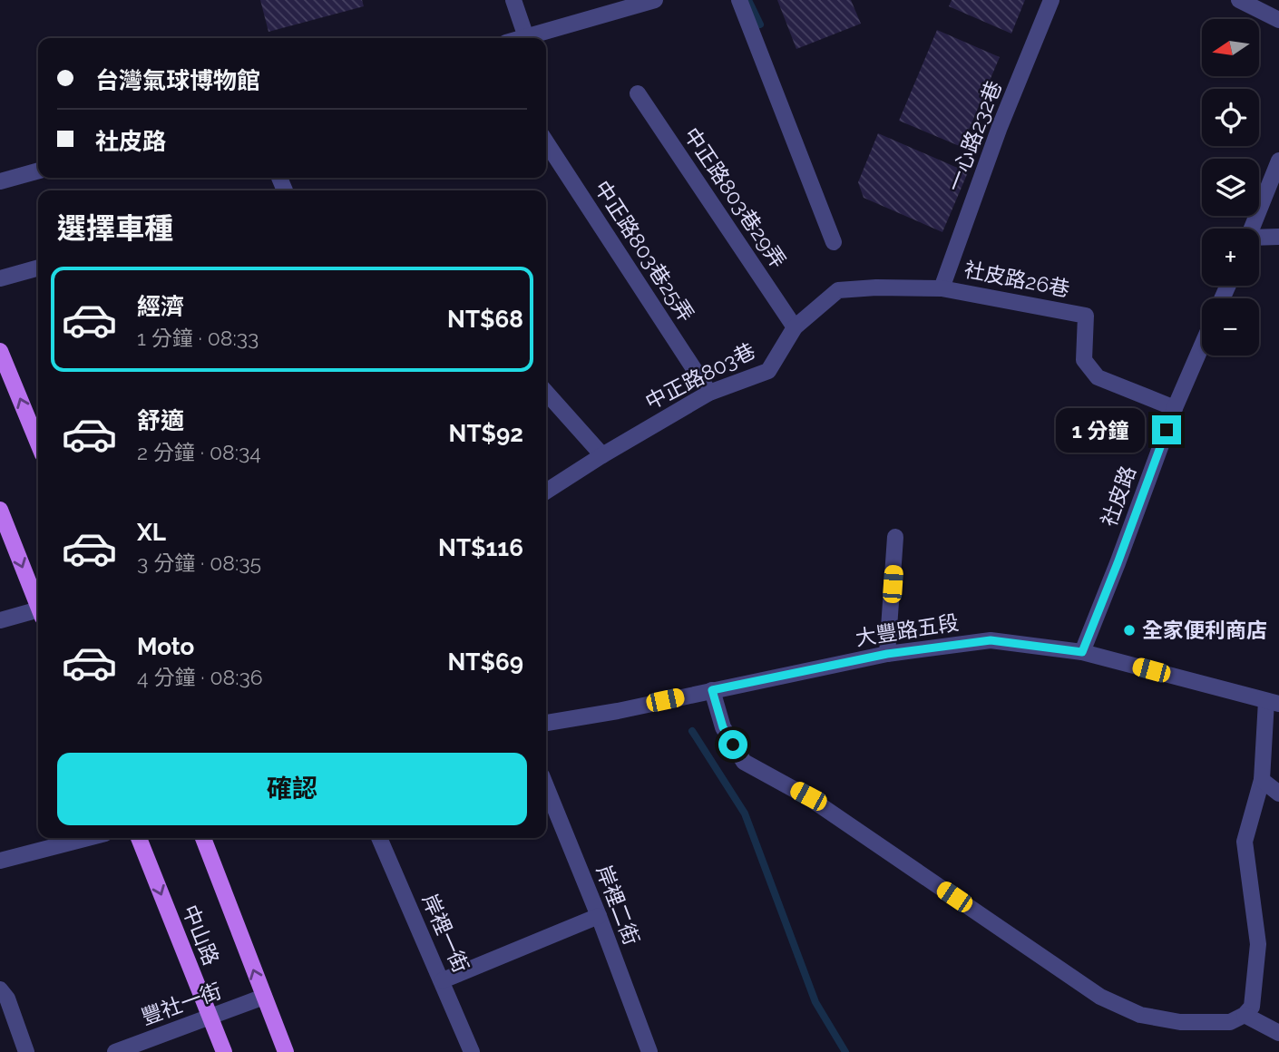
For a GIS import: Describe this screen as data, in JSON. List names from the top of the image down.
{
  "streets": {
    "main road": ["中山路"],
    "street": [
      "一心路232巷",
      "中正路803巷29弄",
      "中正路803巷25弄",
      "社皮路26巷",
      "中正路803巷",
      "社皮路",
      "大豐路五段",
      "岸裡二街",
      "岸裡一街",
      "豐社一街"
    ]
  },
  "crossings": [
    ["一心路232巷", "社皮路26巷"],
    ["一心路232巷", "中正路803巷"],
    ["中正路803巷29弄", "中正路803巷"],
    ["中正路803巷25弄", "中正路803巷"],
    ["社皮路26巷", "中正路803巷"],
    ["社皮路26巷", "社皮路"],
    ["社皮路", "大豐路五段"],
    ["中山路", "豐社一街"]
  ],
  "places": ["全家便利商店"],
  "north": "left",
  "page": {
    "map_buttons": ["+", "−"],
    "banner": ["台灣氣球博物館", "社皮路"],
    "heading": "選擇車種",
    "list": [
      {
        "name": "經濟",
        "note": "1 分鐘 · 08:33",
        "value": "NT$68"
      },
      {
        "name": "舒適",
        "note": "2 分鐘 · 08:34",
        "value": "NT$92"
      },
      {
        "name": "XL",
        "note": "3 分鐘 · 08:35",
        "value": "NT$116"
      },
      {
        "name": "Moto",
        "note": "4 分鐘 · 08:36",
        "value": "NT$69"
      }
    ],
    "bubble": "1 分鐘",
    "buttons": "確認"
  }
}
